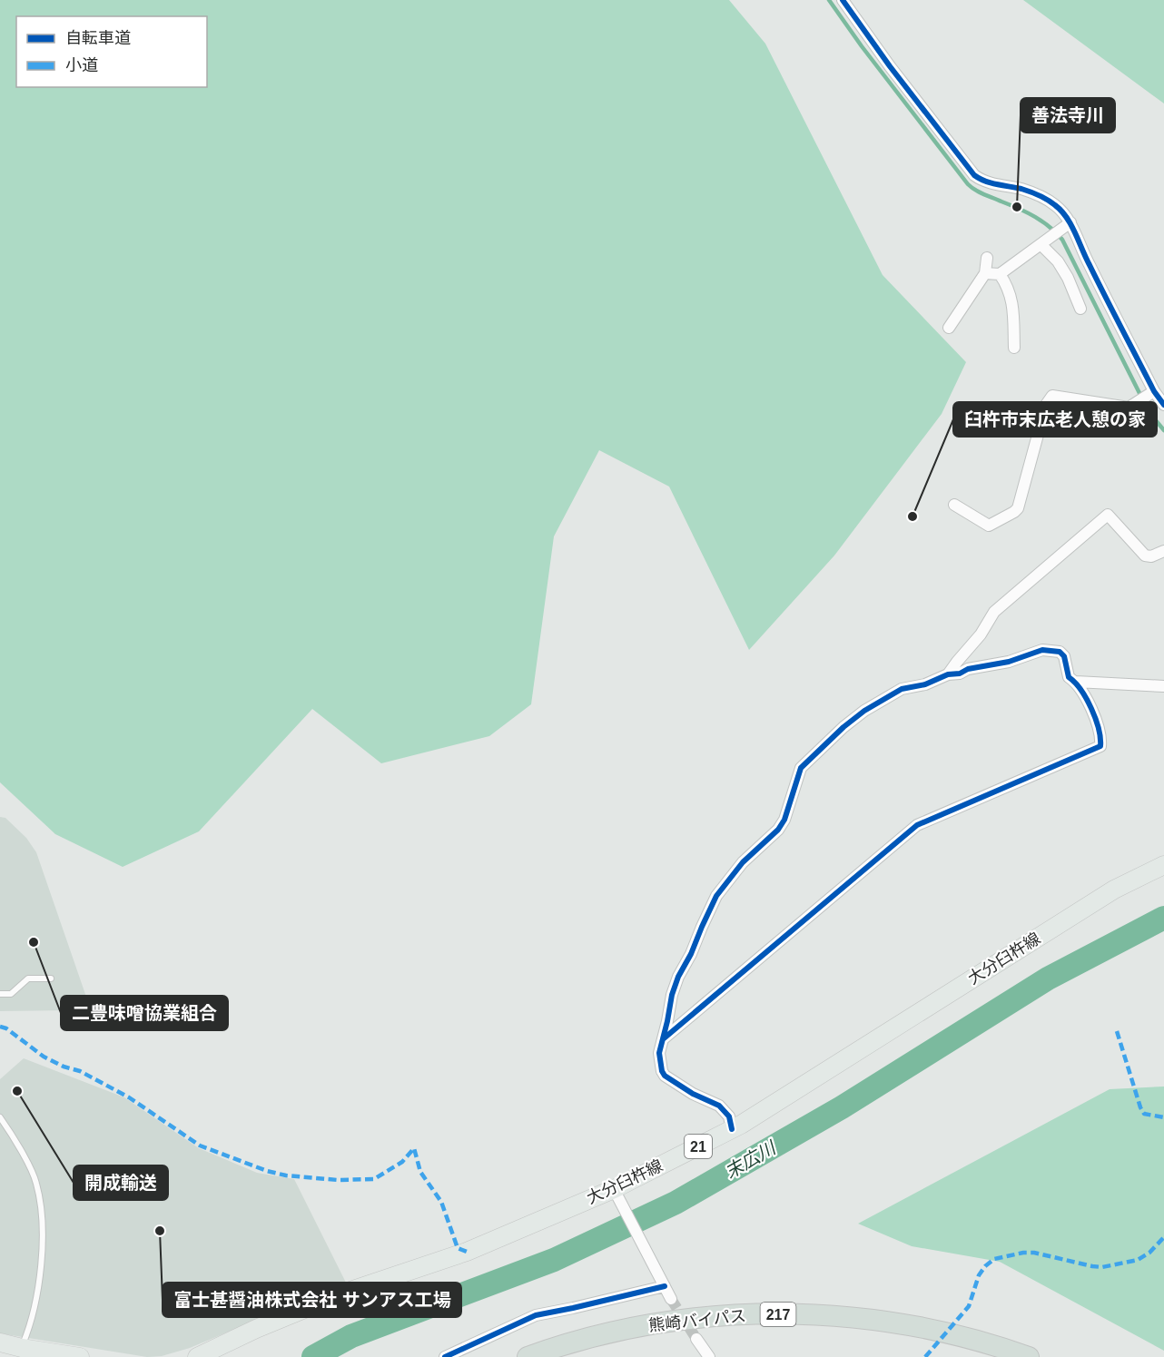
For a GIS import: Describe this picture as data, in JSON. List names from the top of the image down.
{
  "streets": {
    "highway": ["217", "熊崎バイパス"],
    "main road": ["大分臼杵線", "21"]
  },
  "water": ["末広川"],
  "places": [
    "善法寺川",
    "臼杵市末広老人憩の家",
    "二豊味噌協業組合",
    "開成輸送",
    "富士甚醤油株式会社 サンアス工場"
  ],
  "legend": ["自転車道", "小道"]
}
